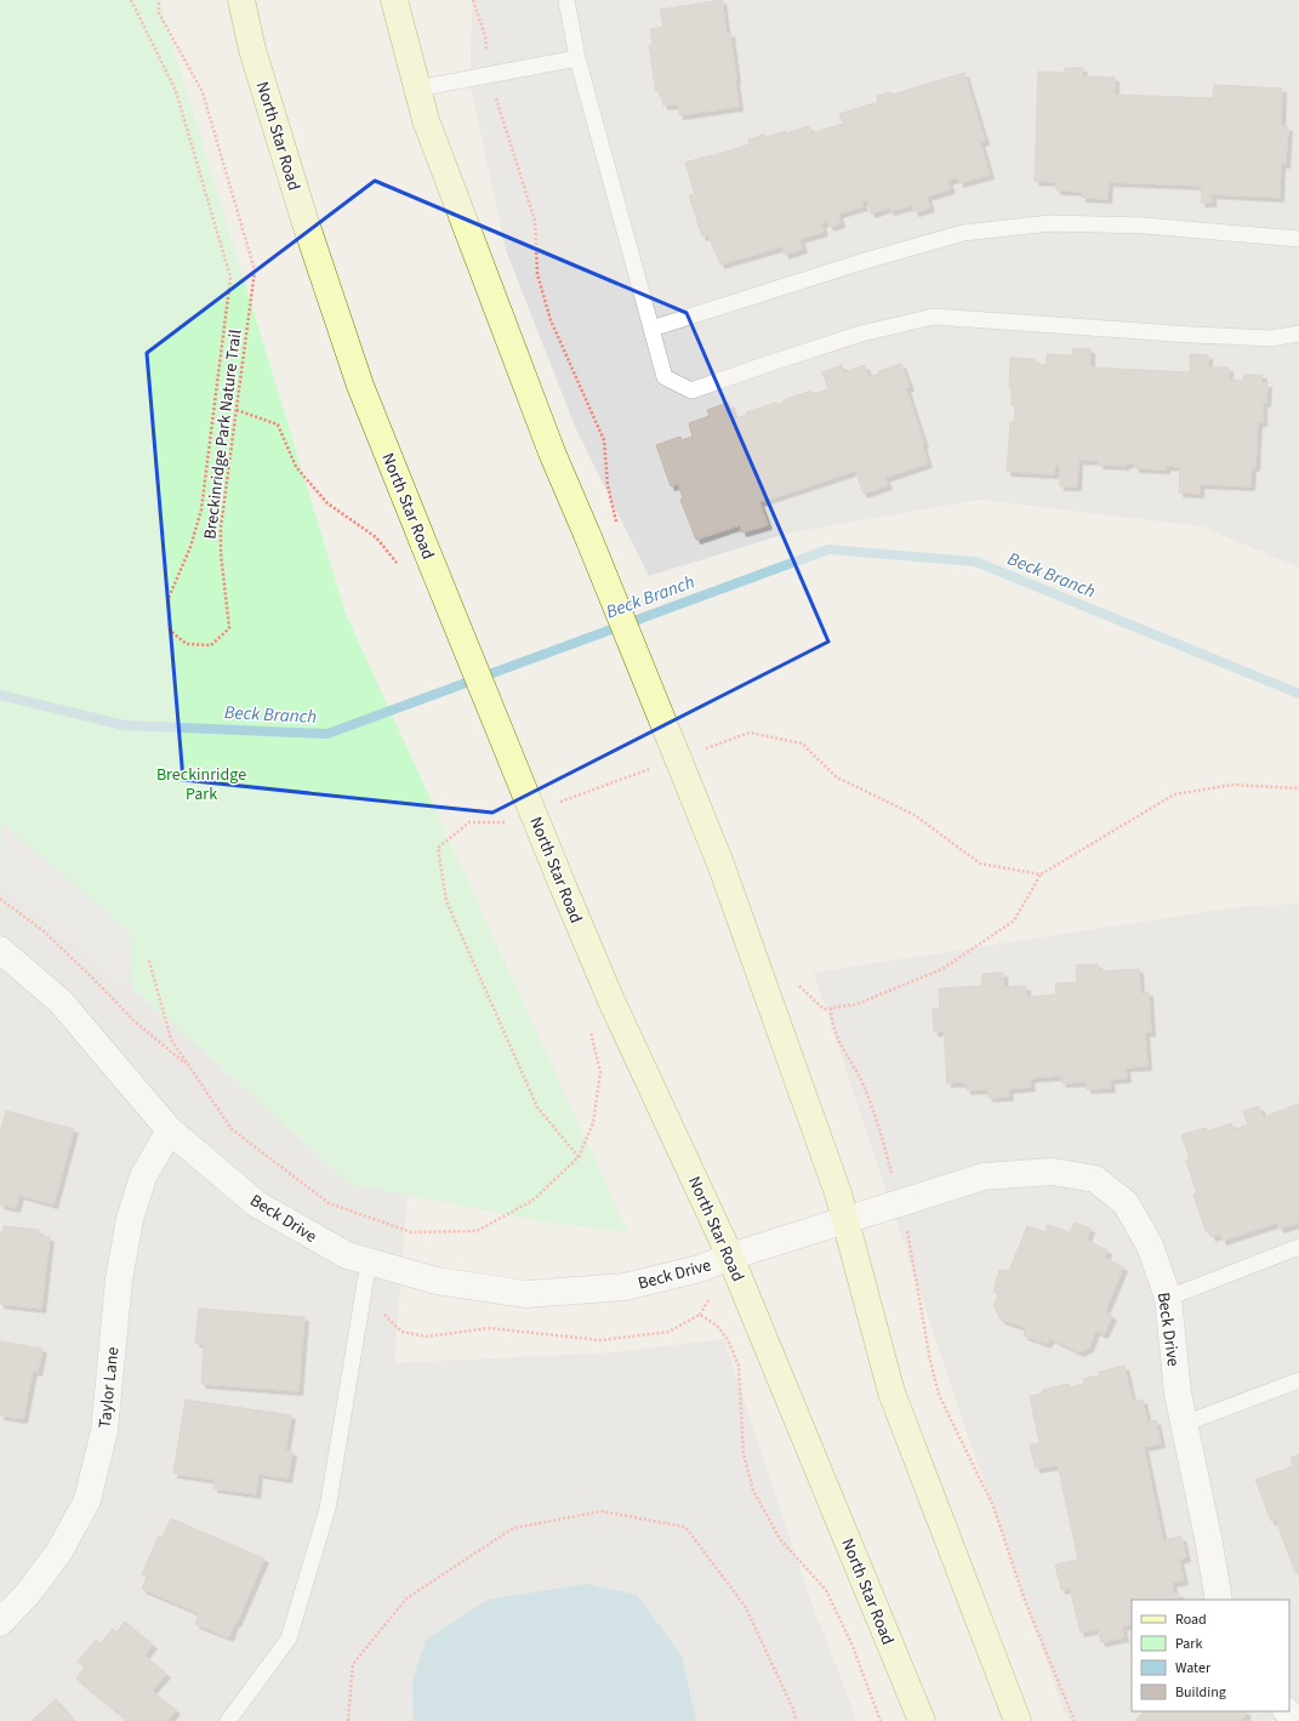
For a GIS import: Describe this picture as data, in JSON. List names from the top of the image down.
{
  "streets": {
    "main road": ["North Star Road"],
    "street": ["Beck Drive", "Taylor Lane"],
    "path": ["Breckinridge Park Nature Trail"]
  },
  "crossings": [
    ["North Star Road", "Beck Drive"],
    ["Beck Drive", "Taylor Lane"]
  ],
  "water": ["Beck Branch"],
  "parks": ["Breckinridge Park"],
  "legend": [
    "Road",
    "Park",
    "Water",
    "Building"
  ]
}
